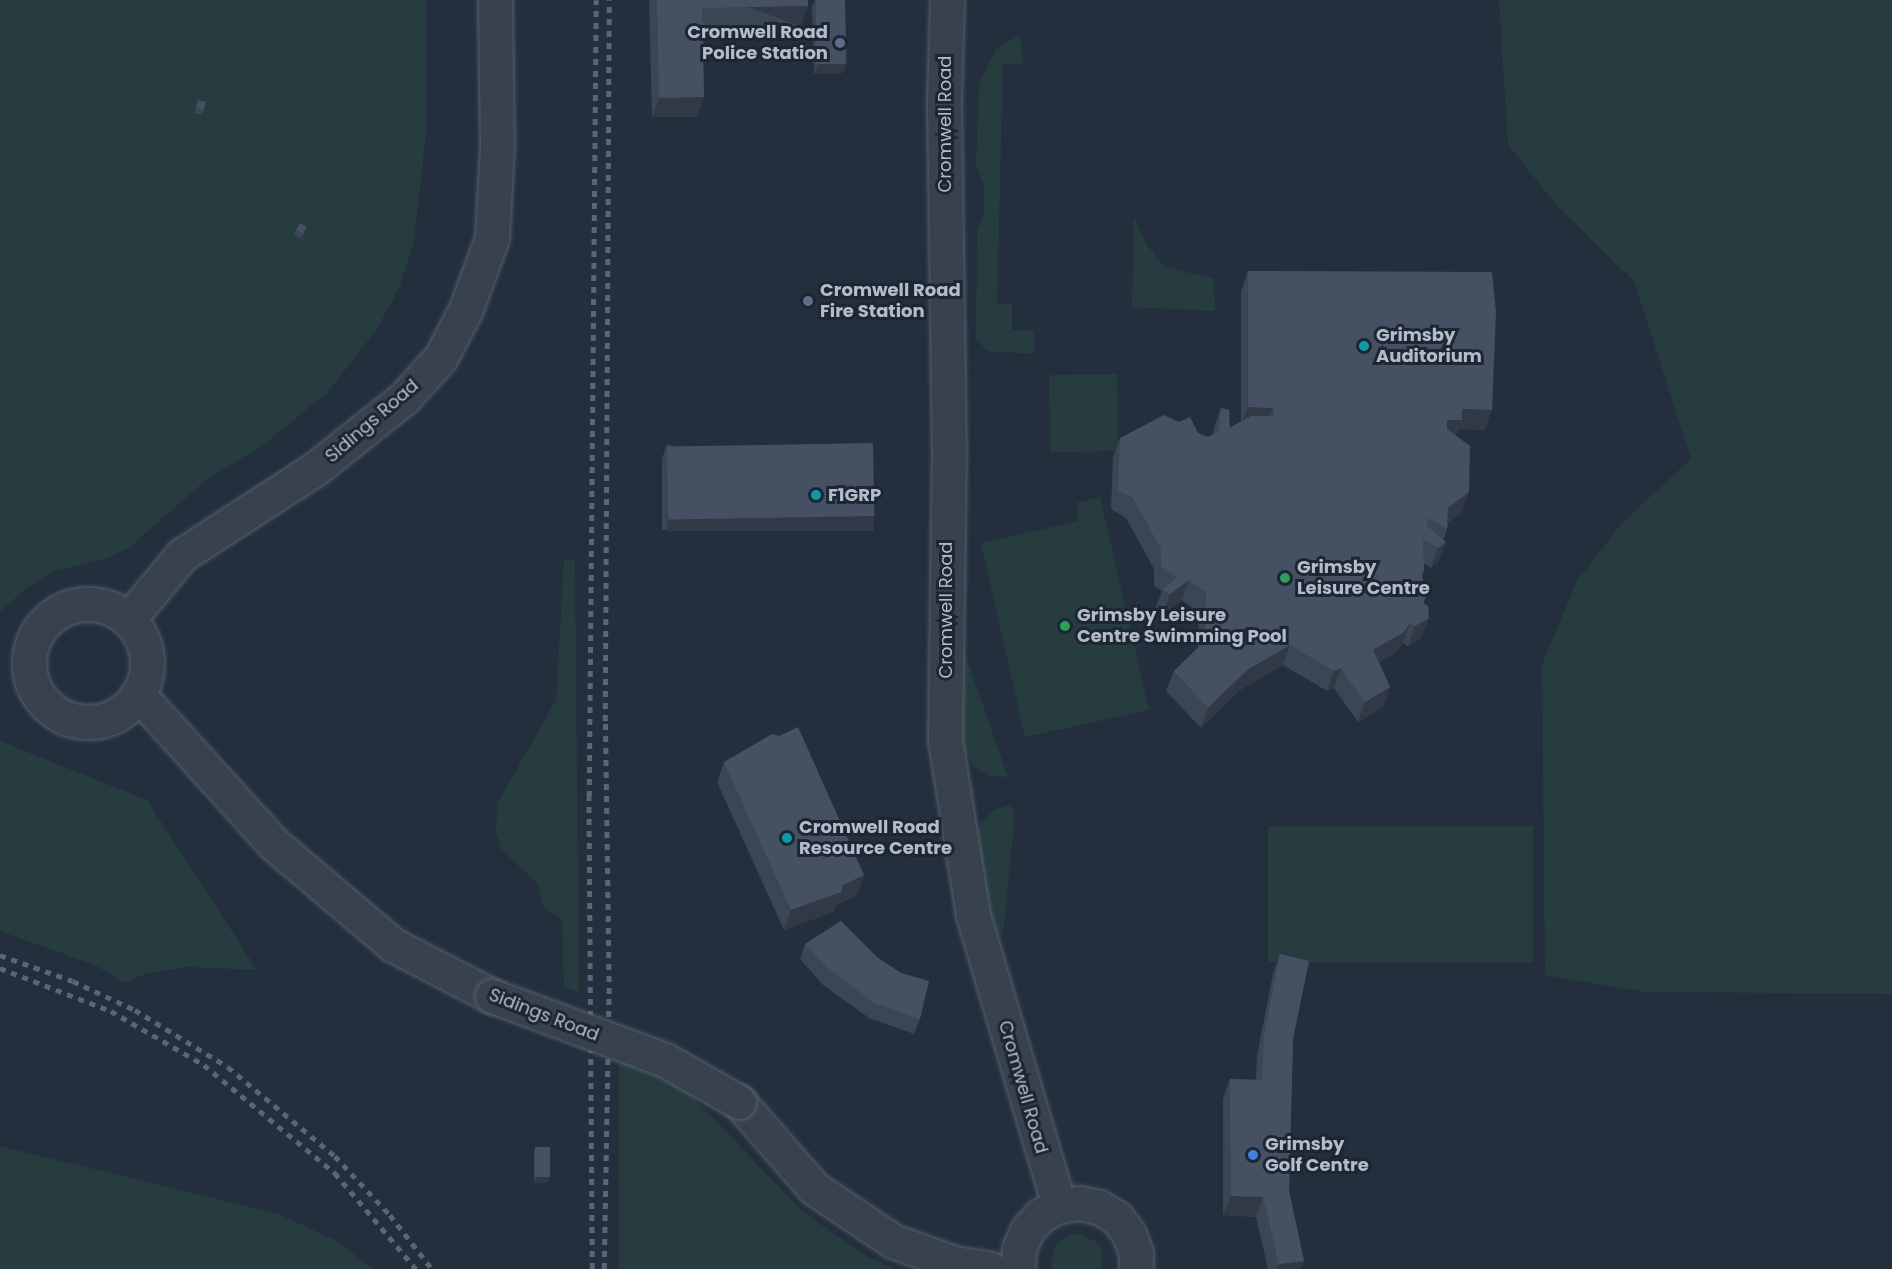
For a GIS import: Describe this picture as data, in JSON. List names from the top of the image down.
{
  "streets": {
    "street": ["Cromwell Road", "Sidings Road"]
  },
  "places": [
    "Cromwell Road Police Station",
    "Cromwell Road Fire Station",
    "Grimsby Auditorium",
    "F1GRP",
    "Grimsby Leisure Centre",
    "Grimsby Leisure Centre Swimming Pool",
    "Cromwell Road Resource Centre",
    "Grimsby Golf Centre"
  ]
}
